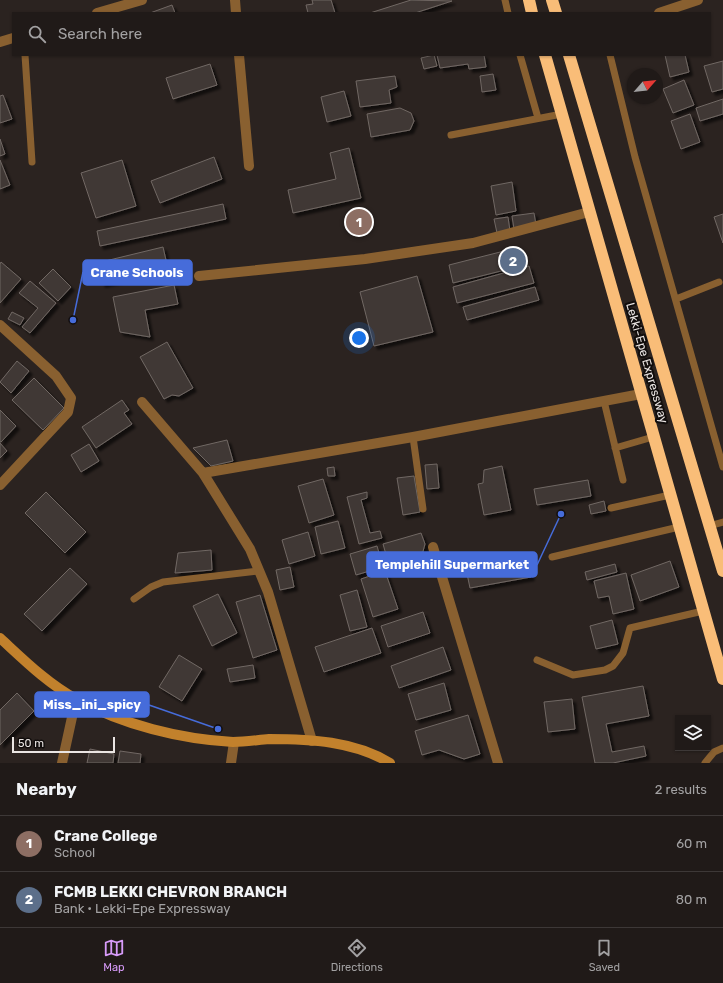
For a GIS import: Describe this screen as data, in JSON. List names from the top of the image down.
{
  "streets": {
    "highway": ["Lekki-Epe Expressway"]
  },
  "places": ["Crane Schools", "Templehill Supermarket", "Miss_ini_spicy"],
  "scale_bar": "50 m",
  "north": "top right",
  "page": {
    "search": "Search here",
    "pins": ["1", "2"],
    "scale": "50 m",
    "heading": ["Nearby", "2 results"],
    "list": [
      {
        "mark": "1",
        "name": "Crane College",
        "note": "School",
        "value": "60 m"
      },
      {
        "mark": "2",
        "name": "FCMB LEKKI CHEVRON BRANCH",
        "note": "Bank · Lekki-Epe Expressway",
        "value": "80 m"
      }
    ],
    "nav": ["Map", "Directions", "Saved"]
  }
}
